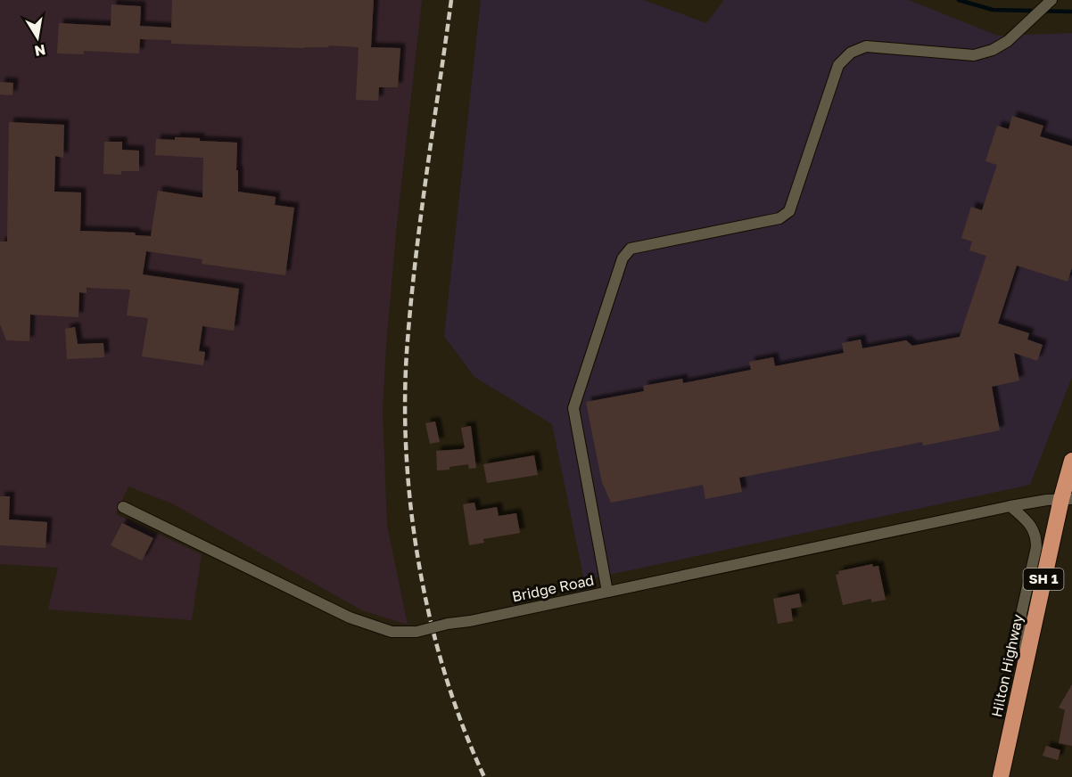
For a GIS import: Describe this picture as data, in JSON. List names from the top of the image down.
{
  "streets": {
    "highway": ["SH 1", "Hilton Highway"],
    "street": ["Bridge Road"]
  },
  "crossings": [
    ["SH 1", "Bridge Road"],
    ["SH 1", "Hilton Highway"],
    ["Bridge Road", "Hilton Highway"]
  ],
  "north": "bottom"
}
